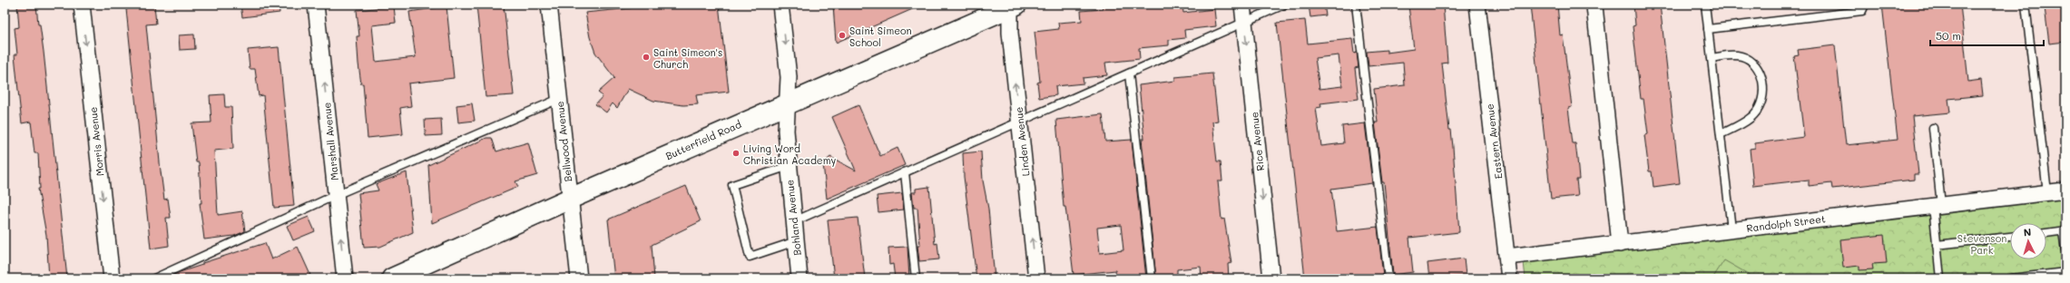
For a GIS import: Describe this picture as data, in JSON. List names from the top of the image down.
{
  "streets": {
    "main road": ["Butterfield Road"],
    "street": [
      "Morris Avenue",
      "Marshall Avenue",
      "Bellwood Avenue",
      "Linden Avenue",
      "Rice Avenue",
      "Eastern Avenue",
      "Bohland Avenue",
      "Randolph Street"
    ]
  },
  "crossings": [
    ["Butterfield Road", "Bellwood Avenue"],
    ["Butterfield Road", "Linden Avenue"],
    ["Butterfield Road", "Bohland Avenue"],
    ["Eastern Avenue", "Randolph Street"]
  ],
  "one_way": [
    "Morris Avenue",
    "Marshall Avenue",
    "Linden Avenue",
    "Rice Avenue",
    "Bohland Avenue"
  ],
  "parks": ["Stevenson Park"],
  "places": ["Saint Simeon School", "Saint Simeon's Church", "Living Word Christian Academy"],
  "scale_bar": "50 m",
  "north": "top"
}
